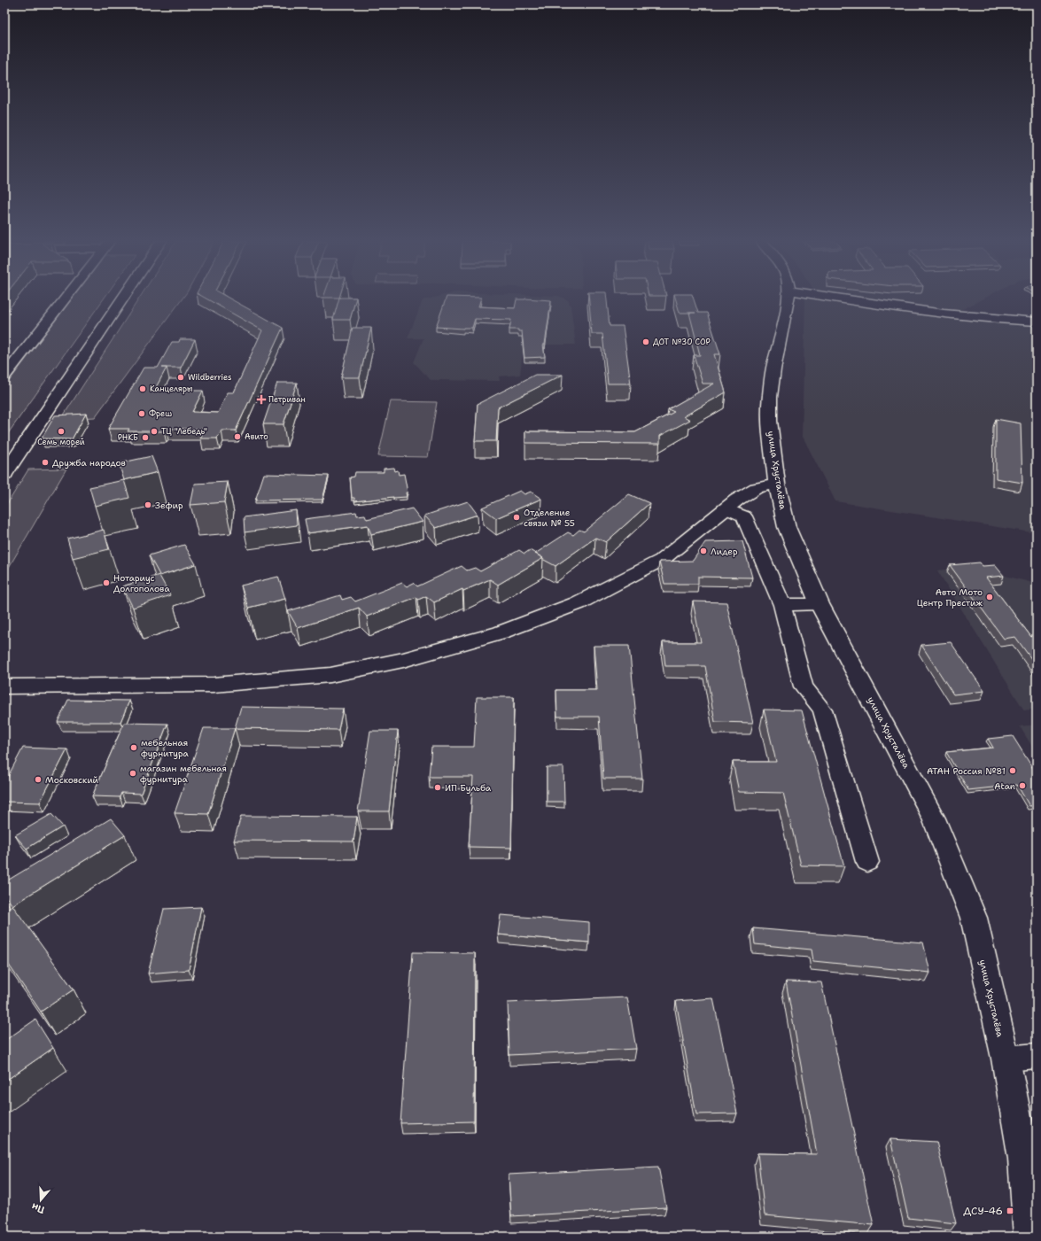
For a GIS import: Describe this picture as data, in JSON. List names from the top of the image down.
{
  "streets": {
    "main road": ["улица Хрусталёва"]
  },
  "places": {
    "other": [
      "ДОТ №30 СОР",
      "Wildberries",
      "Канцеляры",
      "Фреш",
      "Семь морей",
      "ТЦ \"Лебедь\"",
      "Авито",
      "РНКБ",
      "Дружба народов",
      "Зефир",
      "Отделение связи № 55",
      "Лидер",
      "Нотариус Долгополова",
      "Авто Мото Центр Престиж",
      "мебельная фурнитура",
      "АТАН Россия №81",
      "магазин мебельная фурнитура",
      "Московский",
      "Atan",
      "ИП Бульба"
    ],
    "health": ["Петриван"],
    "transit": ["ДСУ-46"]
  },
  "north": "bottom"
}
